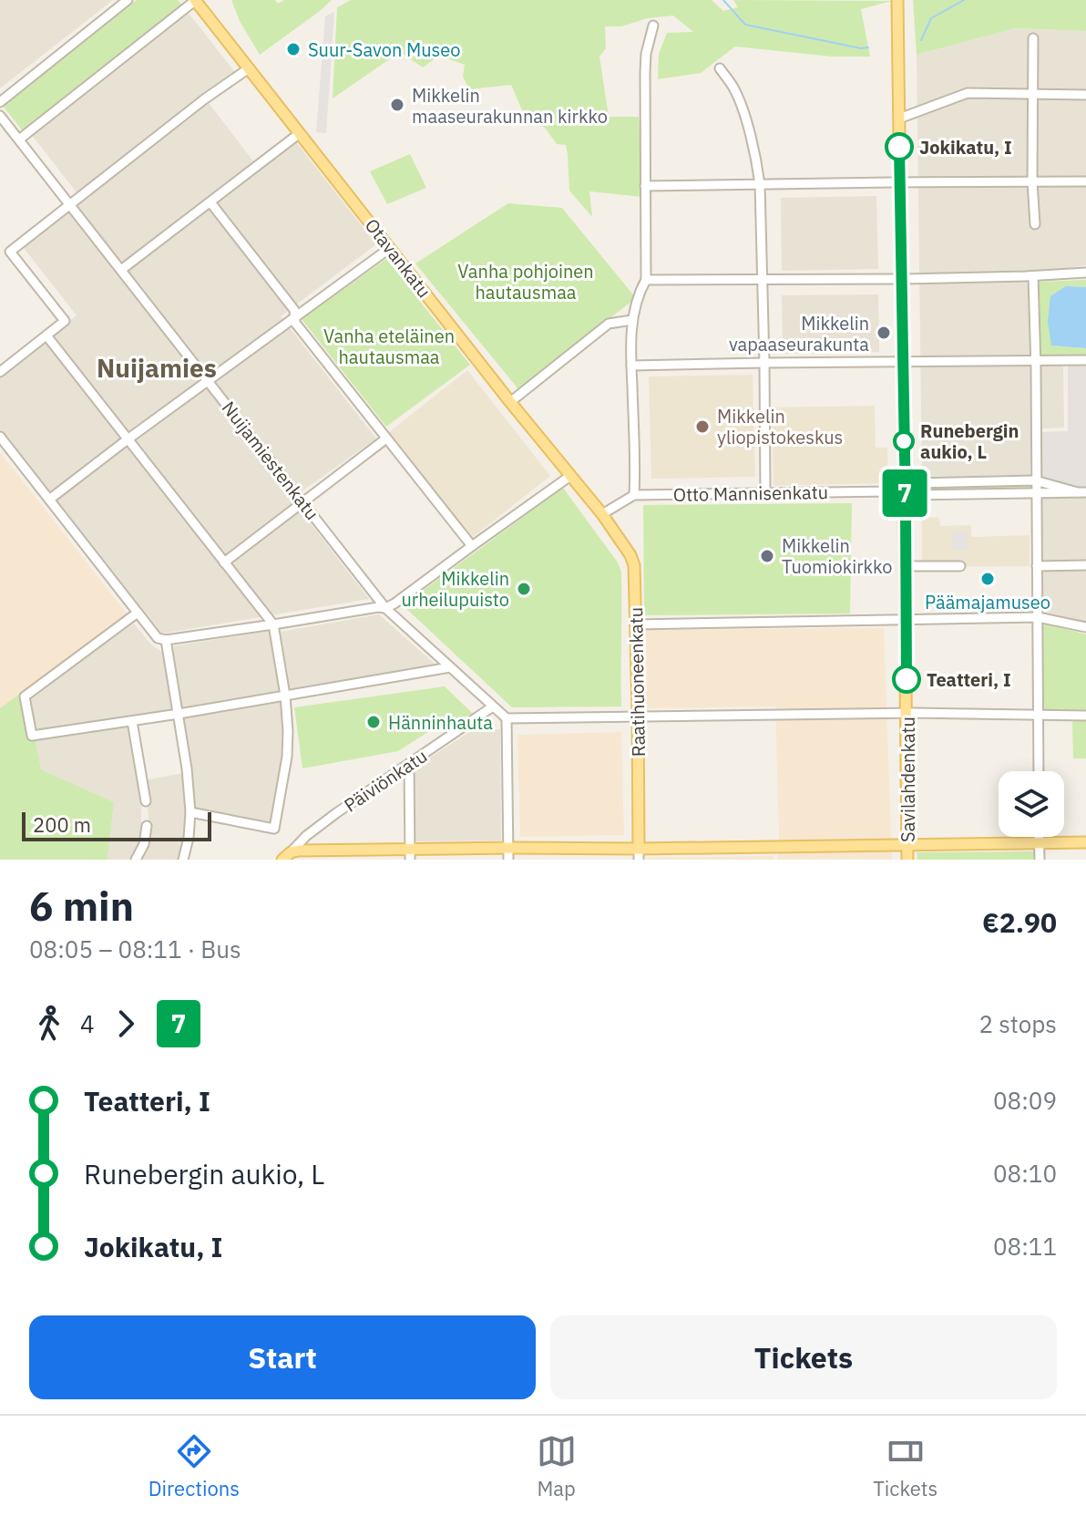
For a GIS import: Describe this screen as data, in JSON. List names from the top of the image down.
{
  "streets": {
    "main road": ["Otavankatu", "Raatihuoneenkatu", "Savilahdenkatu"],
    "street": ["Nuijamiestenkatu", "Otto Mannisenkatu", "Päiviönkatu"]
  },
  "crossings": [
    ["Otavankatu", "Otto Mannisenkatu"],
    ["Otavankatu", "Raatihuoneenkatu"],
    ["Nuijamiestenkatu", "Päiviönkatu"],
    ["Otto Mannisenkatu", "Raatihuoneenkatu"],
    ["Otto Mannisenkatu", "Savilahdenkatu"]
  ],
  "districts": ["Nuijamies"],
  "parks": ["Vanha pohjoinen hautausmaa", "Vanha eteläinen hautausmaa"],
  "places": [
    "Suur-Savon Museo",
    "Mikkelin maaseurakunnan kirkko",
    "Jokikatu, I",
    "Mikkelin vapaaseurakunta",
    "Mikkelin yliopistokeskus",
    "Runebergin aukio, L",
    "Mikkelin Tuomiokirkko",
    "Päämajamuseo",
    "Mikkelin urheilupuisto",
    "Teatteri, I",
    "Hänninhauta"
  ],
  "lines": ["bus line 7"],
  "scale_bar": "200 m",
  "page": {
    "on_map": "7",
    "scale": "200 m",
    "heading": ["6 min", "08:05 – 08:11 · Bus", "€2.90"],
    "legs": ["4", "7", "2 stops"],
    "list": [
      {
        "name": "Teatteri, I",
        "value": "08:09"
      },
      {
        "name": "Runebergin aukio, L",
        "value": "08:10"
      },
      {
        "name": "Jokikatu, I",
        "value": "08:11"
      }
    ],
    "buttons": ["Start", "Tickets"],
    "tabs": ["Directions", "Map", "Tickets"]
  }
}
